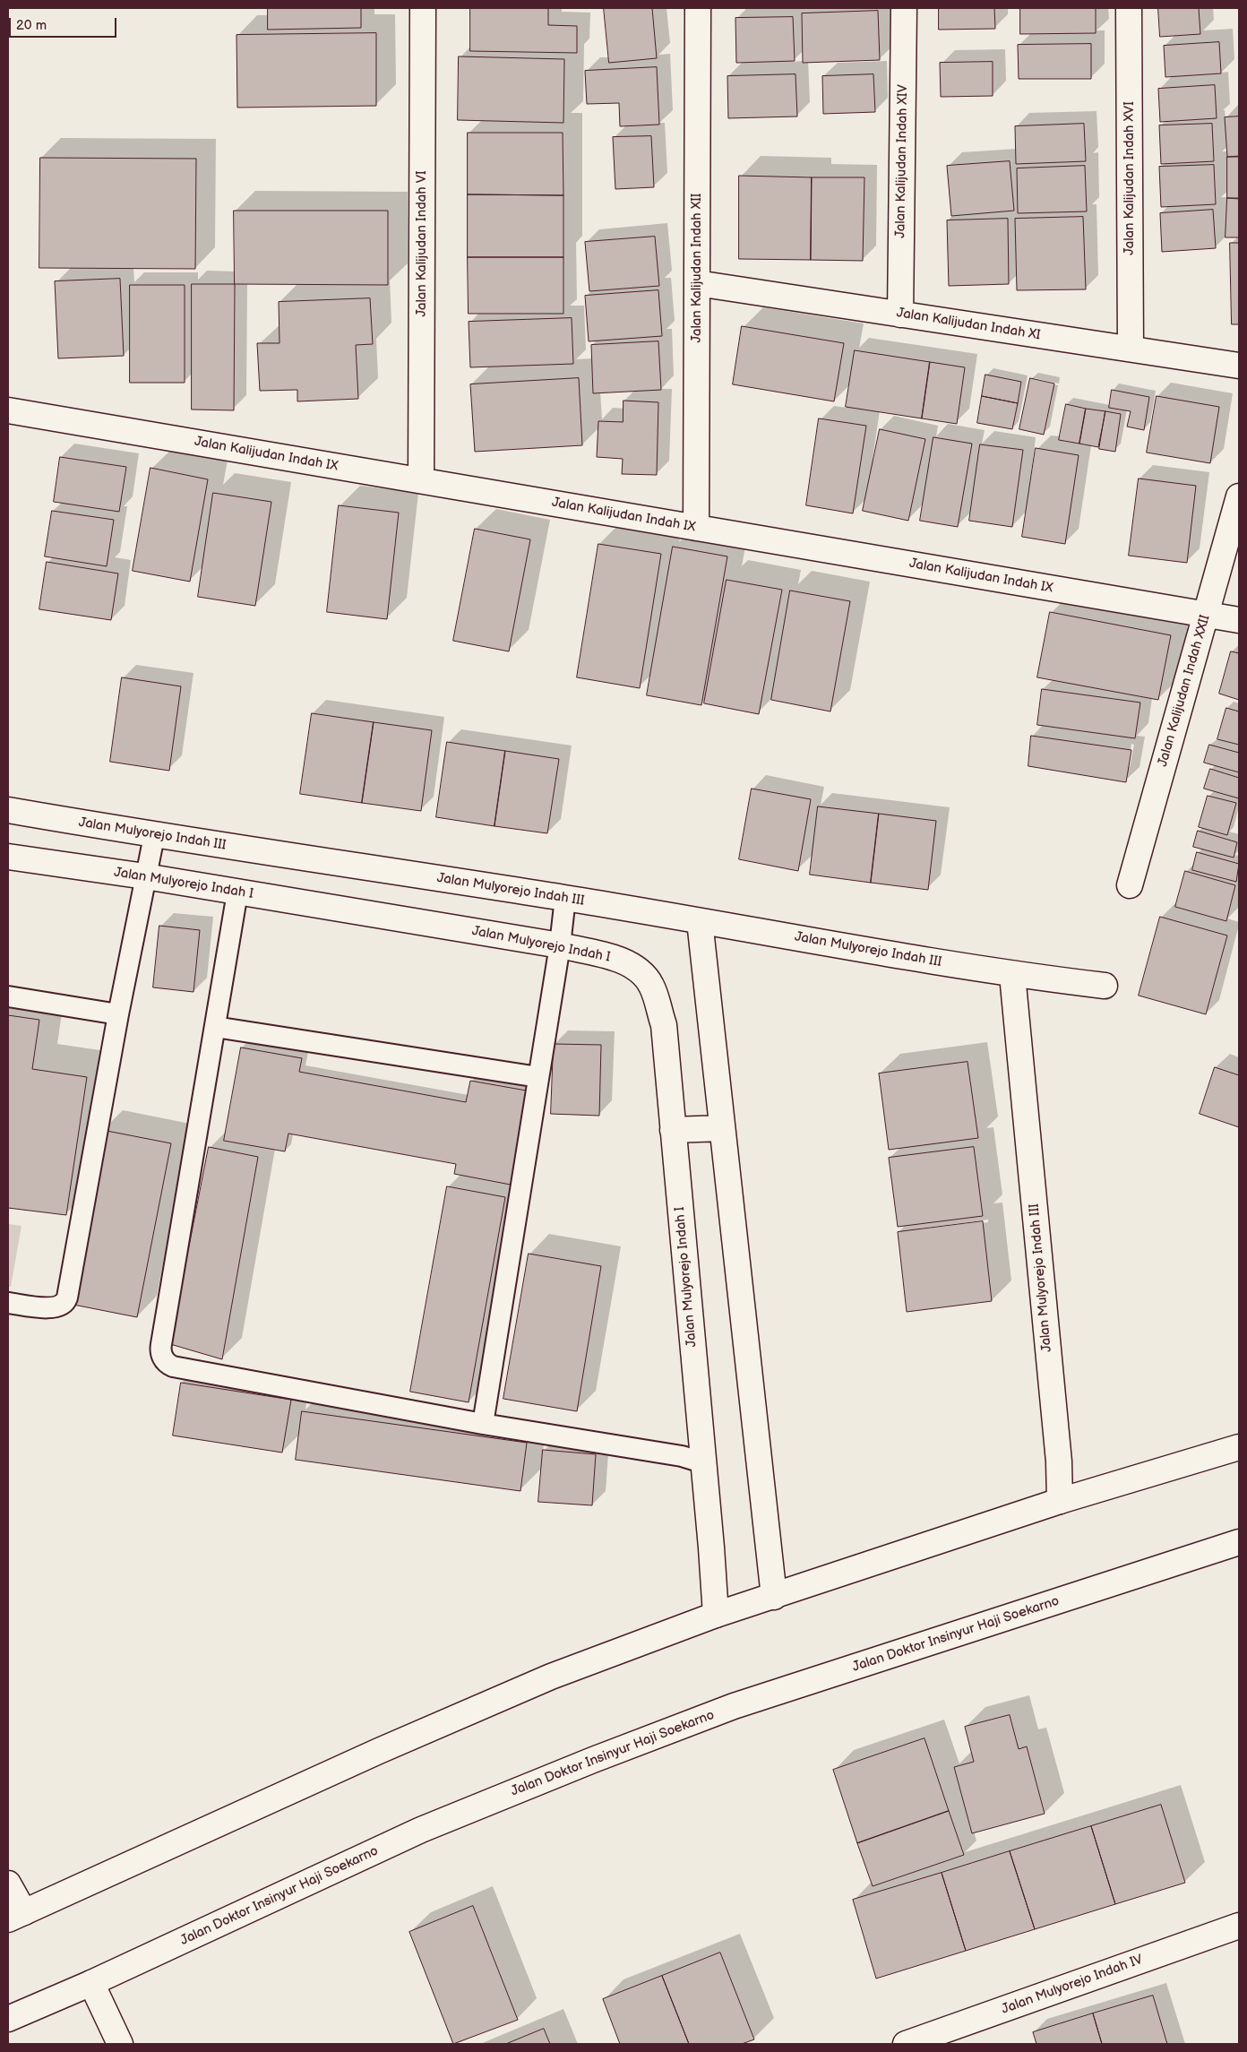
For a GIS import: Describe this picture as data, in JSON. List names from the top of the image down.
{
  "streets": {
    "street": [
      "Jalan Kalijudan Indah XIV",
      "Jalan Kalijudan Indah XVI",
      "Jalan Kalijudan Indah VI",
      "Jalan Kalijudan Indah XII",
      "Jalan Kalijudan Indah XI",
      "Jalan Kalijudan Indah IX",
      "Jalan Kalijudan Indah XXII",
      "Jalan Mulyorejo Indah III",
      "Jalan Mulyorejo Indah I",
      "Jalan Doktor Insinyur Haji Soekarno",
      "Jalan Mulyorejo Indah IV"
    ]
  },
  "crossings": [
    ["Jalan Kalijudan Indah XIV", "Jalan Kalijudan Indah XI"],
    ["Jalan Kalijudan Indah XVI", "Jalan Kalijudan Indah XI"],
    ["Jalan Kalijudan Indah VI", "Jalan Kalijudan Indah IX"],
    ["Jalan Kalijudan Indah XII", "Jalan Kalijudan Indah XI"],
    ["Jalan Kalijudan Indah XII", "Jalan Kalijudan Indah IX"],
    ["Jalan Kalijudan Indah IX", "Jalan Kalijudan Indah XXII"]
  ],
  "scale_bar": "20 m"
}
